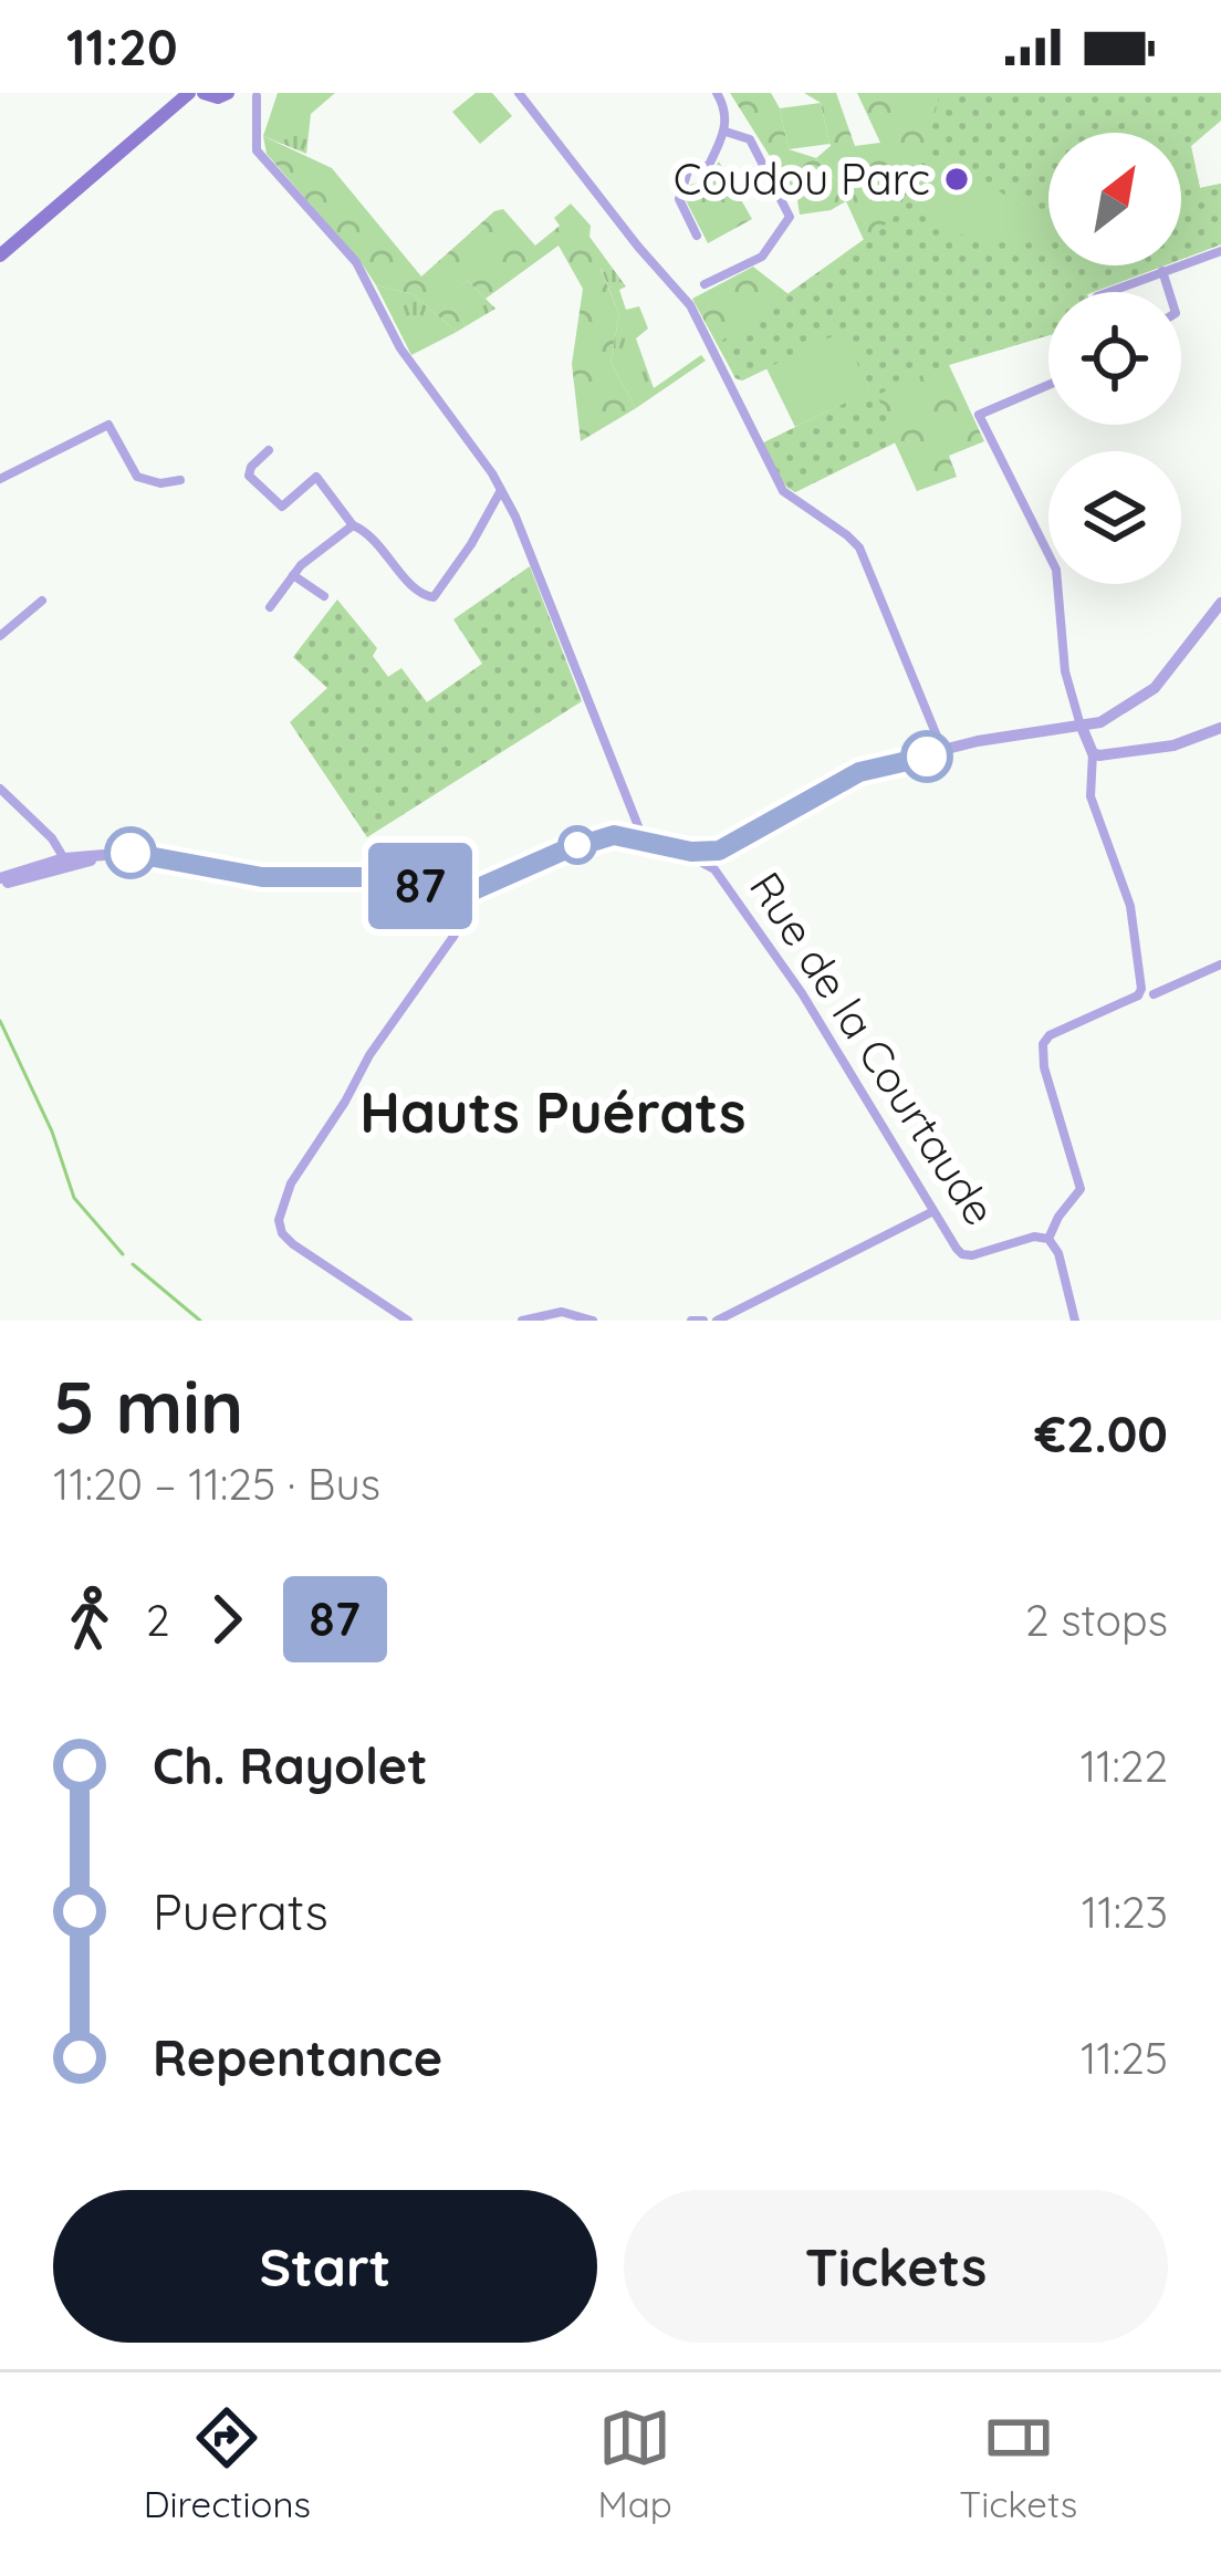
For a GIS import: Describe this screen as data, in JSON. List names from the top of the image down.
{
  "streets": {
    "street": ["Rue de la Courtaude"]
  },
  "districts": ["Hauts Puérats"],
  "places": ["Coudou Parc"],
  "lines": ["bus line 87"],
  "north": "top right",
  "page": {
    "status": "11:20",
    "on_map": "87",
    "heading": ["5 min", "11:20 – 11:25 · Bus", "€2.00"],
    "legs": ["2", "87", "2 stops"],
    "list": [
      {
        "name": "Ch. Rayolet",
        "value": "11:22"
      },
      {
        "name": "Puerats",
        "value": "11:23"
      },
      {
        "name": "Repentance",
        "value": "11:25"
      }
    ],
    "buttons": ["Start", "Tickets"],
    "tabs": ["Directions", "Map", "Tickets"]
  }
}
